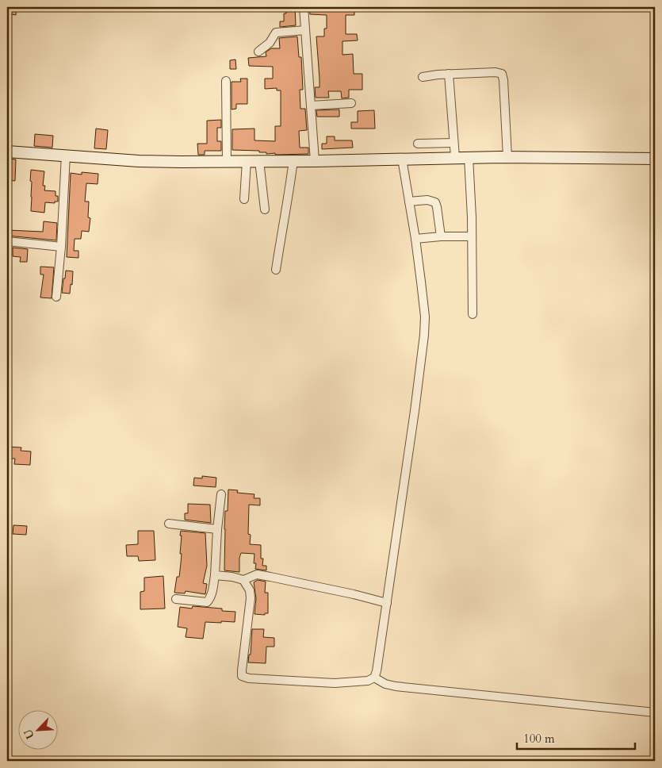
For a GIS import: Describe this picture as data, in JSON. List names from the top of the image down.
{
  "scale_bar": "100 m",
  "north": "bottom left"
}
